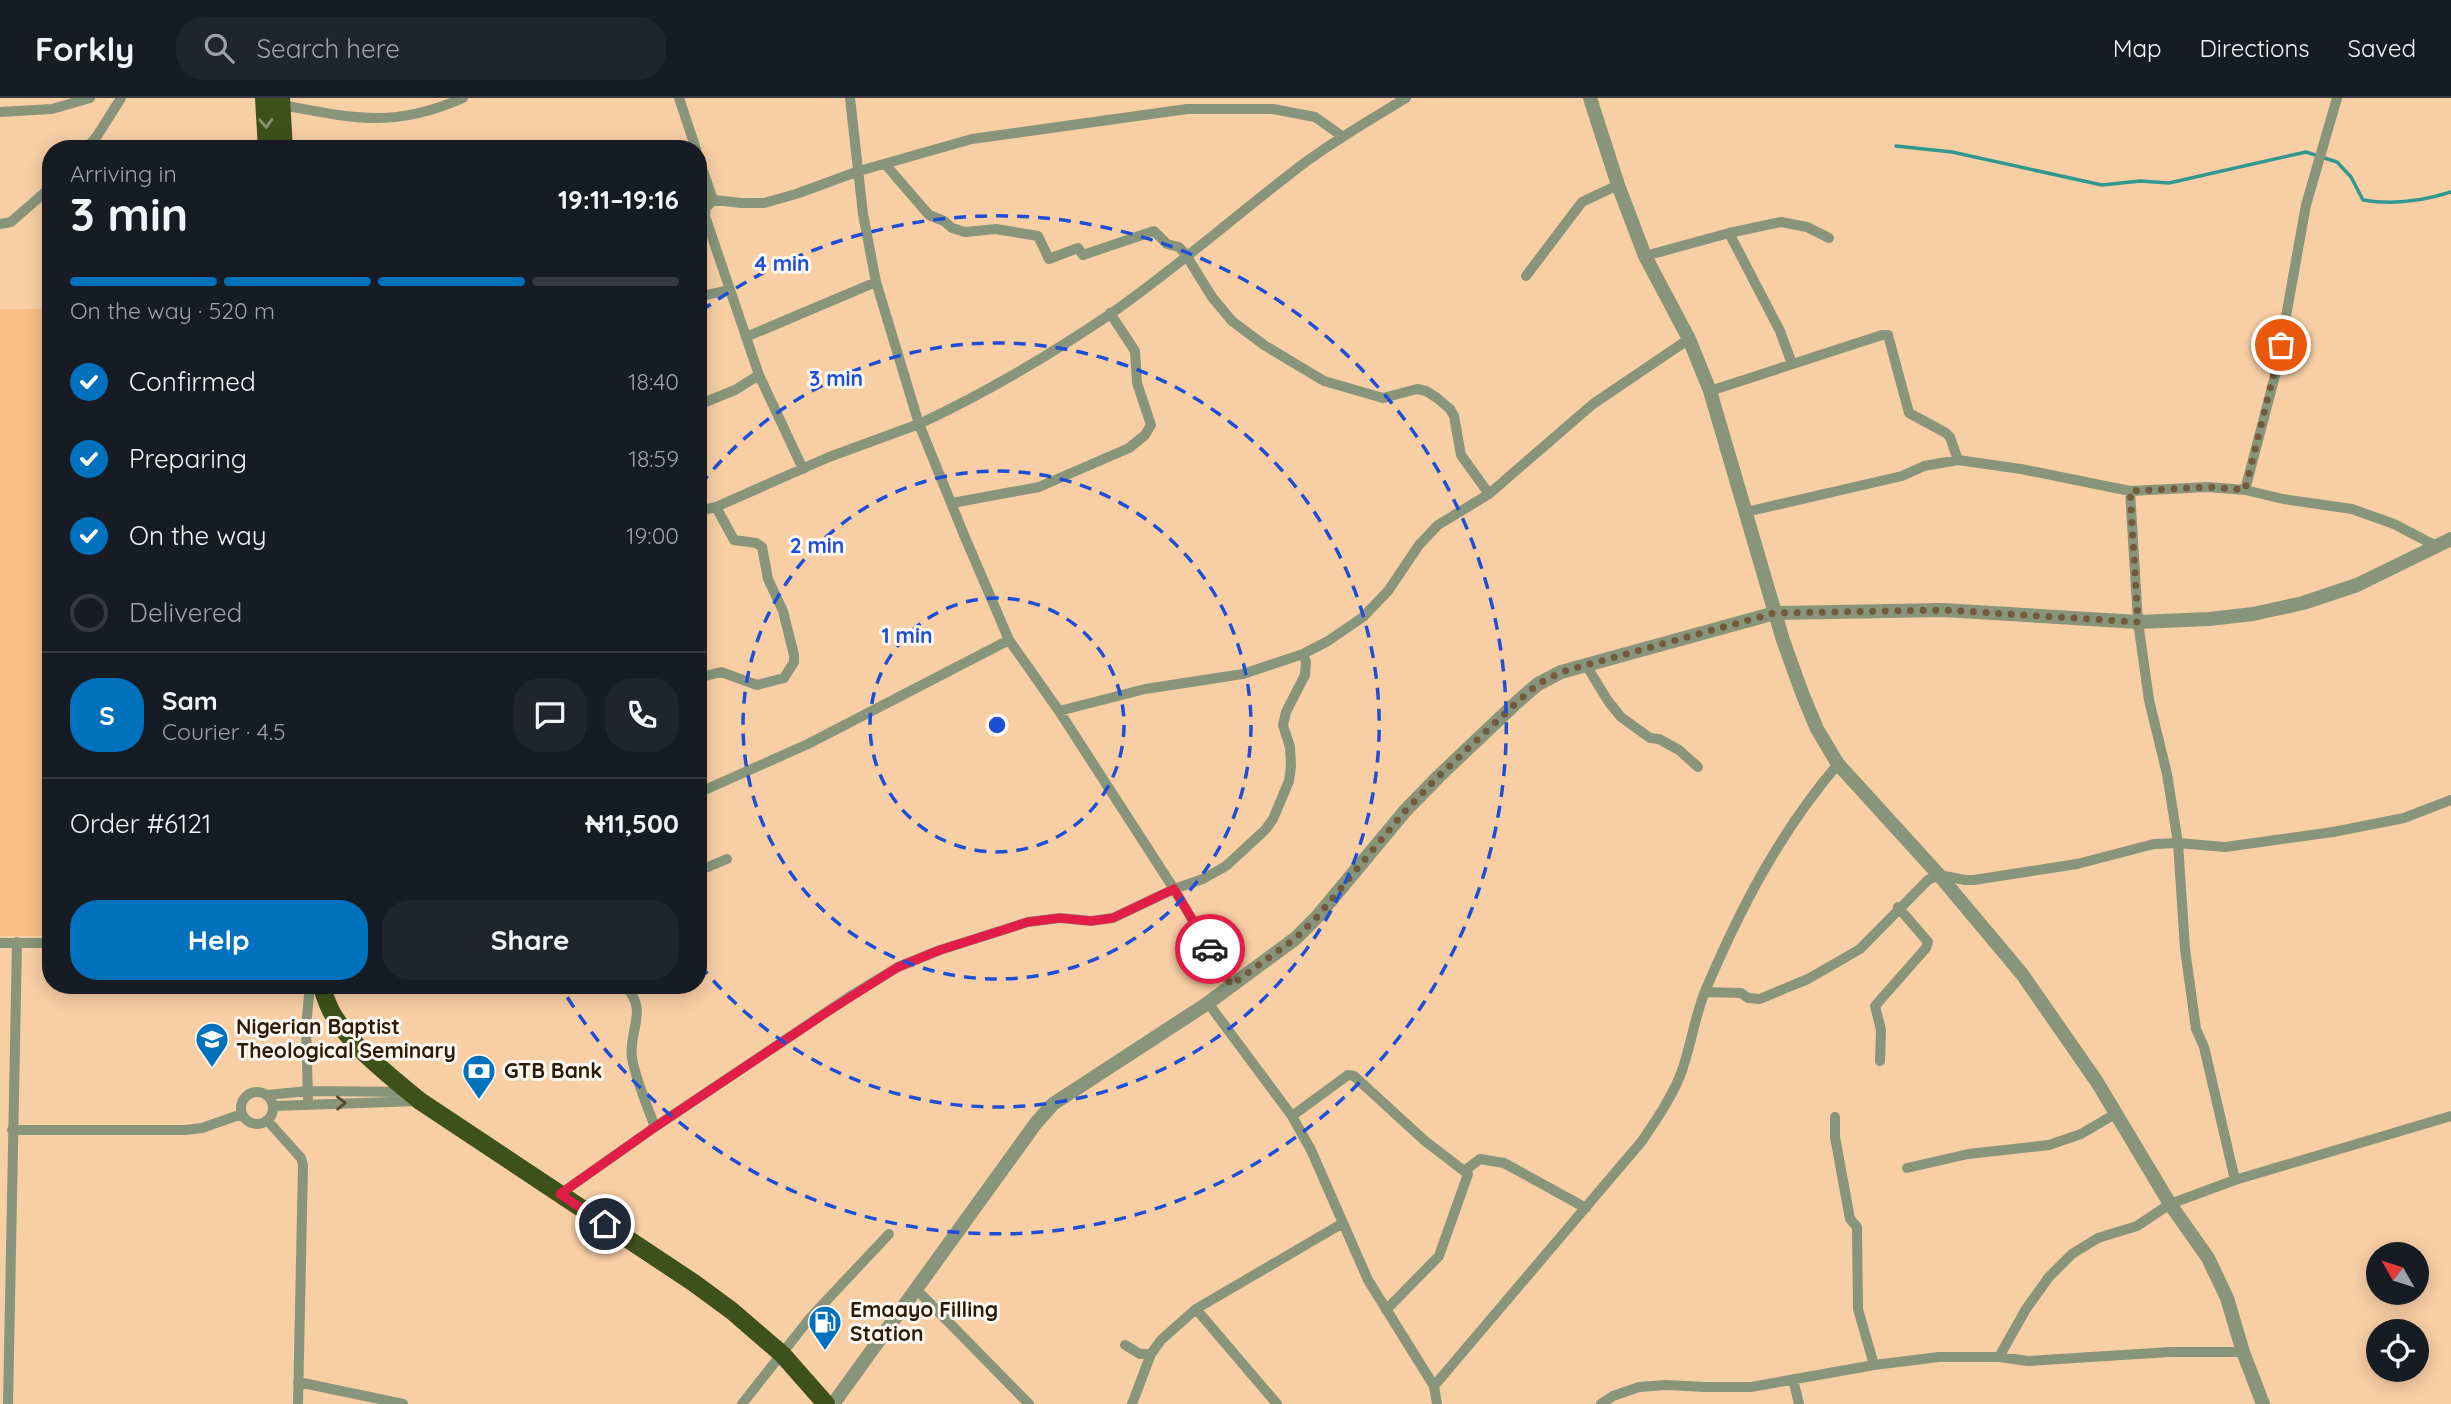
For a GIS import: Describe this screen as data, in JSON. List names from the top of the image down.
{
  "places": {
    "school or university": ["Nigerian Baptist Theological Seminary"],
    "bank": ["GTB Bank"],
    "fuel station": ["Emaayo Filling Station"]
  },
  "north": "top left",
  "page": {
    "header": "Forkly",
    "search": "Search here",
    "nav": ["Map", "Directions", "Saved"],
    "heading": ["3 min", "Arriving in", "19:11–19:16"],
    "panel": [
      "Sam",
      "Courier · 4.5",
      "Order #6121",
      "₦11,500"
    ],
    "bar": "On the way · 520 m",
    "list": [
      ["Confirmed", "18:40"],
      ["Preparing", "18:59"],
      ["On the way", "19:00"],
      "Delivered"
    ],
    "round": "S",
    "buttons": ["Help", "Share"]
  },
  "rings": [
    "4 min",
    "3 min",
    "2 min",
    "1 min"
  ]
}
